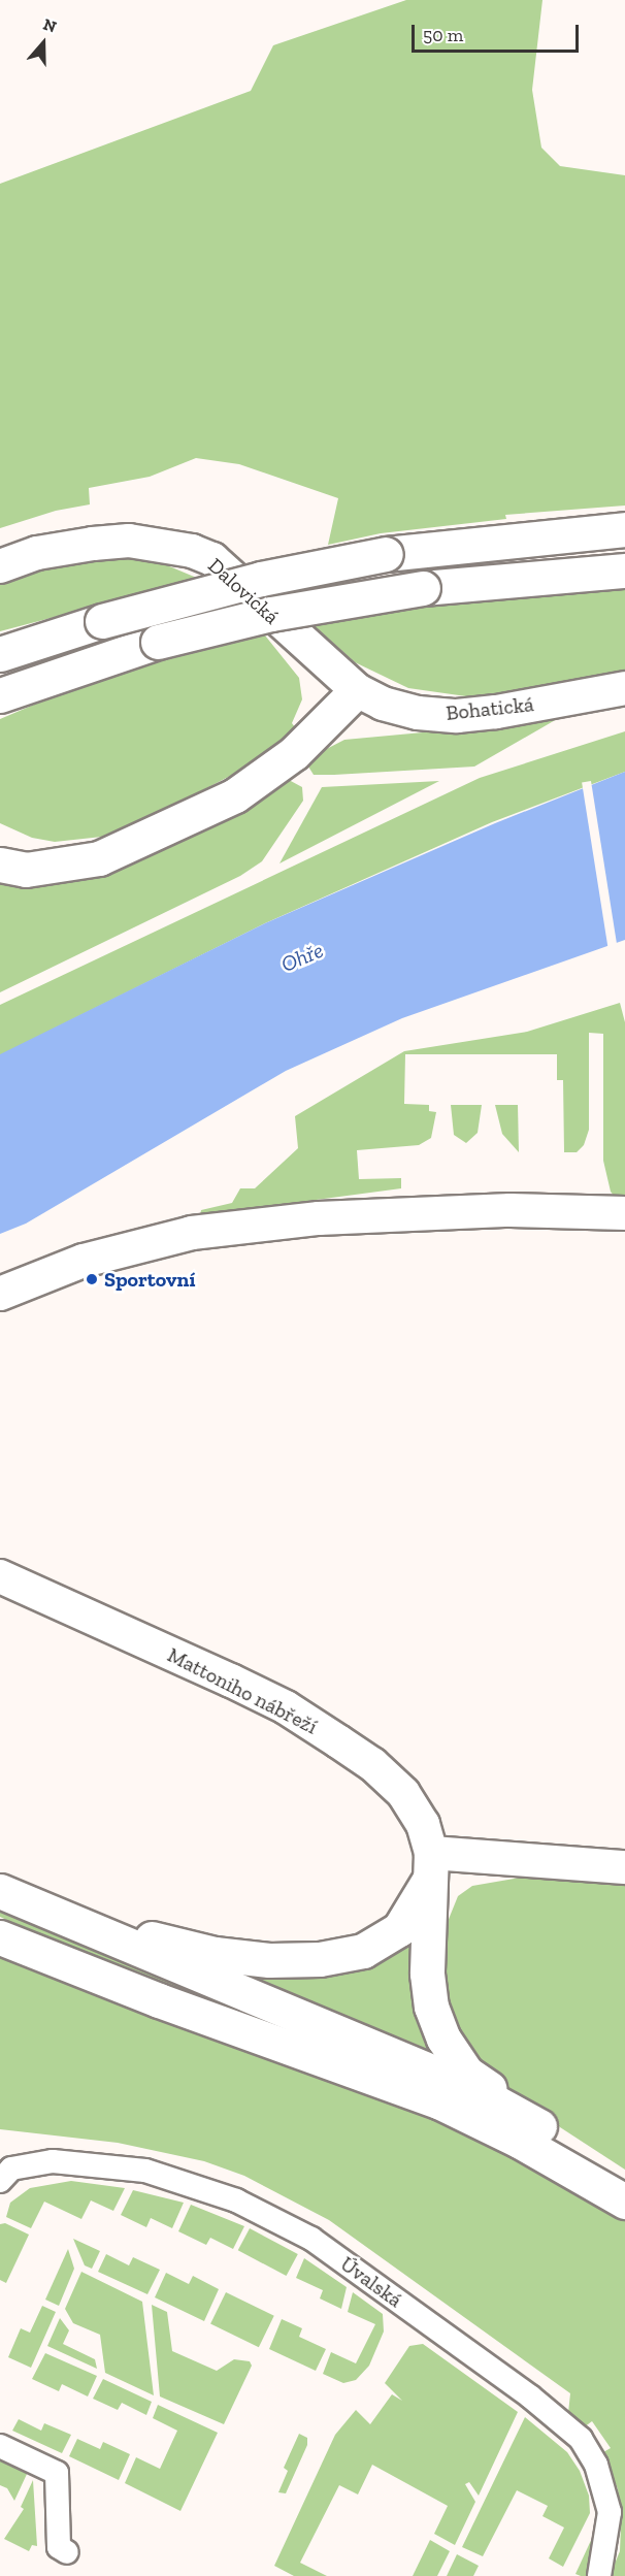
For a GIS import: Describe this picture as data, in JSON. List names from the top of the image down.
{
  "streets": {
    "street": [
      "Dalovická",
      "Bohatická",
      "Mattoniho nábřeží",
      "Úvalská"
    ]
  },
  "crossings": [
    ["Dalovická", "Bohatická"]
  ],
  "water": ["Ohře"],
  "places": ["Sportovní"],
  "scale_bar": "50 m",
  "north": "top"
}
